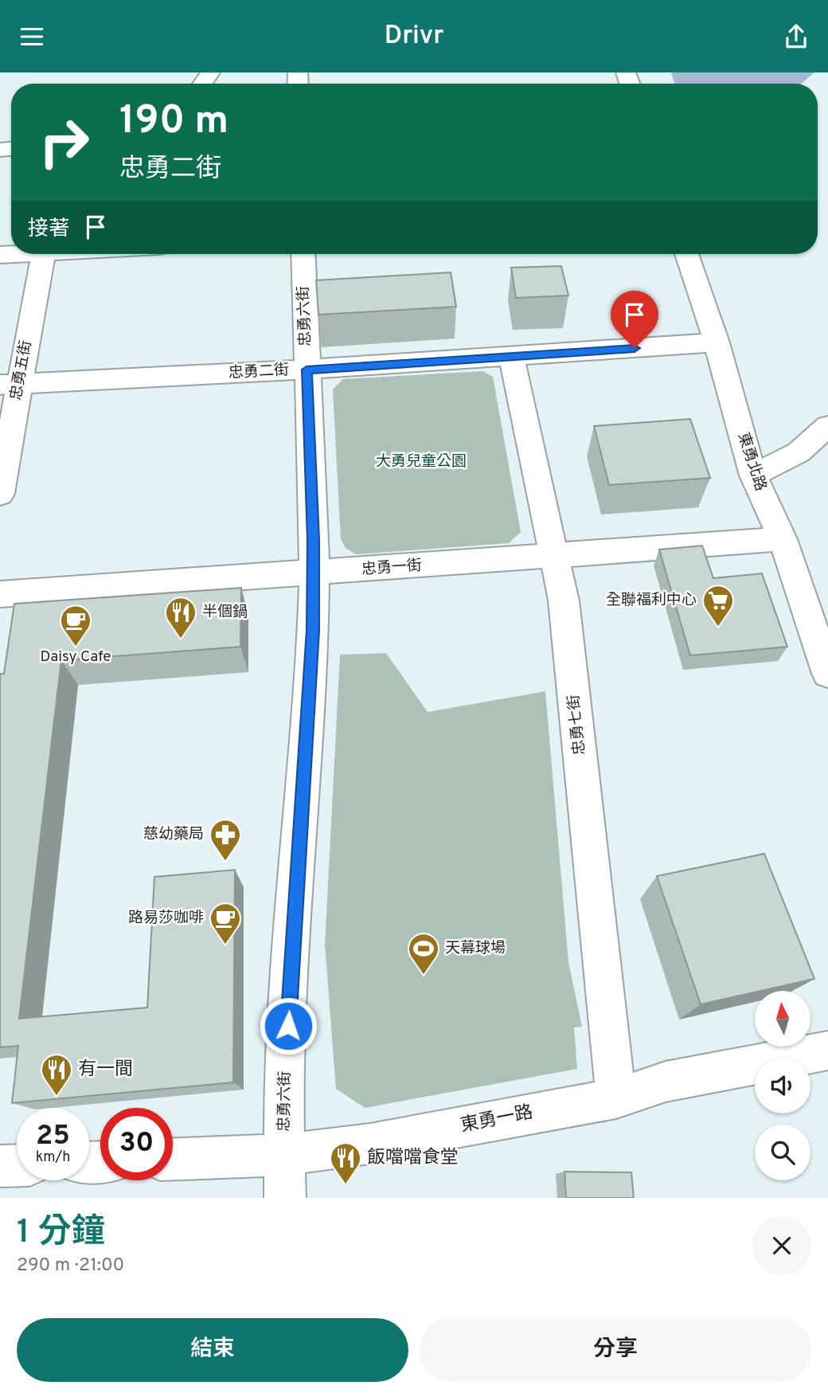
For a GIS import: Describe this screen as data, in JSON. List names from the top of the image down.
{
  "streets": {
    "street": [
      "忠勇六街",
      "忠勇五街",
      "忠勇二街",
      "東勇北路",
      "忠勇一街",
      "忠勇七街",
      "東勇一路"
    ]
  },
  "crossings": [
    ["忠勇六街", "忠勇二街"],
    ["忠勇六街", "忠勇一街"],
    ["忠勇六街", "東勇一路"],
    ["忠勇五街", "忠勇二街"],
    ["忠勇二街", "東勇北路"],
    ["忠勇二街", "忠勇七街"],
    ["東勇北路", "忠勇一街"],
    ["忠勇一街", "忠勇七街"],
    ["忠勇七街", "東勇一路"]
  ],
  "parks": ["大勇兒童公園"],
  "places": {
    "supermarket": ["全聯福利中心"],
    "restaurant": ["半個鍋", "有一間", "飯噹噹食堂"],
    "cafe": ["Daisy Cafe", "路易莎咖啡"],
    "pharmacy": ["慈幼藥局"],
    "sports": ["天幕球場"]
  },
  "north": "top",
  "page": {
    "header": "Drivr",
    "turn": ["190 m", "忠勇二街"],
    "then": "接著",
    "speed": "25 km/h",
    "limit": "30",
    "heading": ["1 分鐘", "290 m · 21:00"],
    "buttons": ["結束", "分享"]
  }
}
